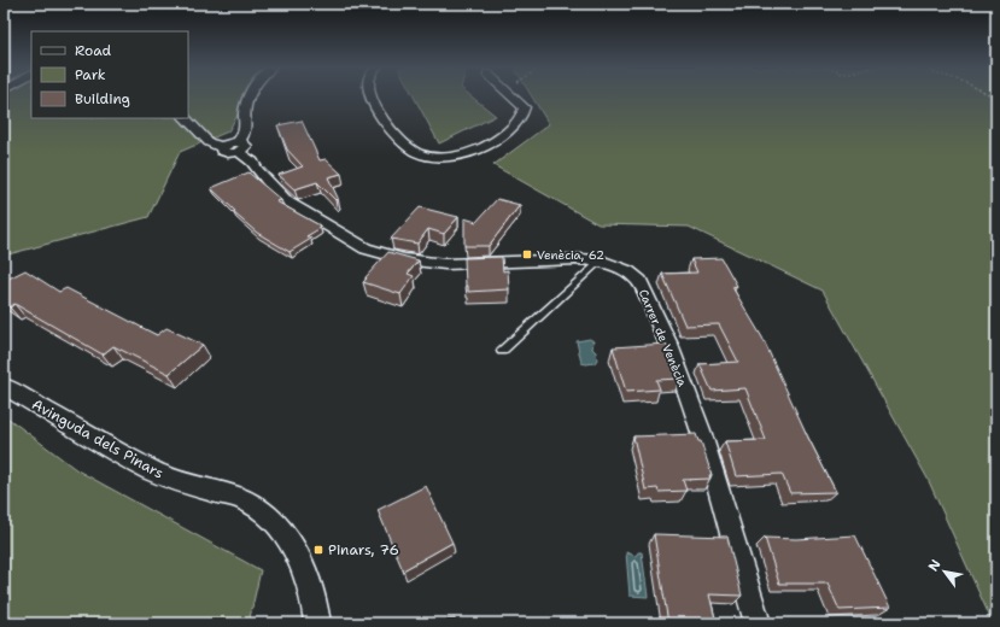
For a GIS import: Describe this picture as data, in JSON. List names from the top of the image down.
{
  "streets": {
    "street": ["Carrer de Venècia", "Avinguda dels Pinars"]
  },
  "places": {
    "transit": ["Venècia, 62", "Pinars, 76"]
  },
  "legend": ["Road", "Park", "Building"],
  "north": "top left"
}
